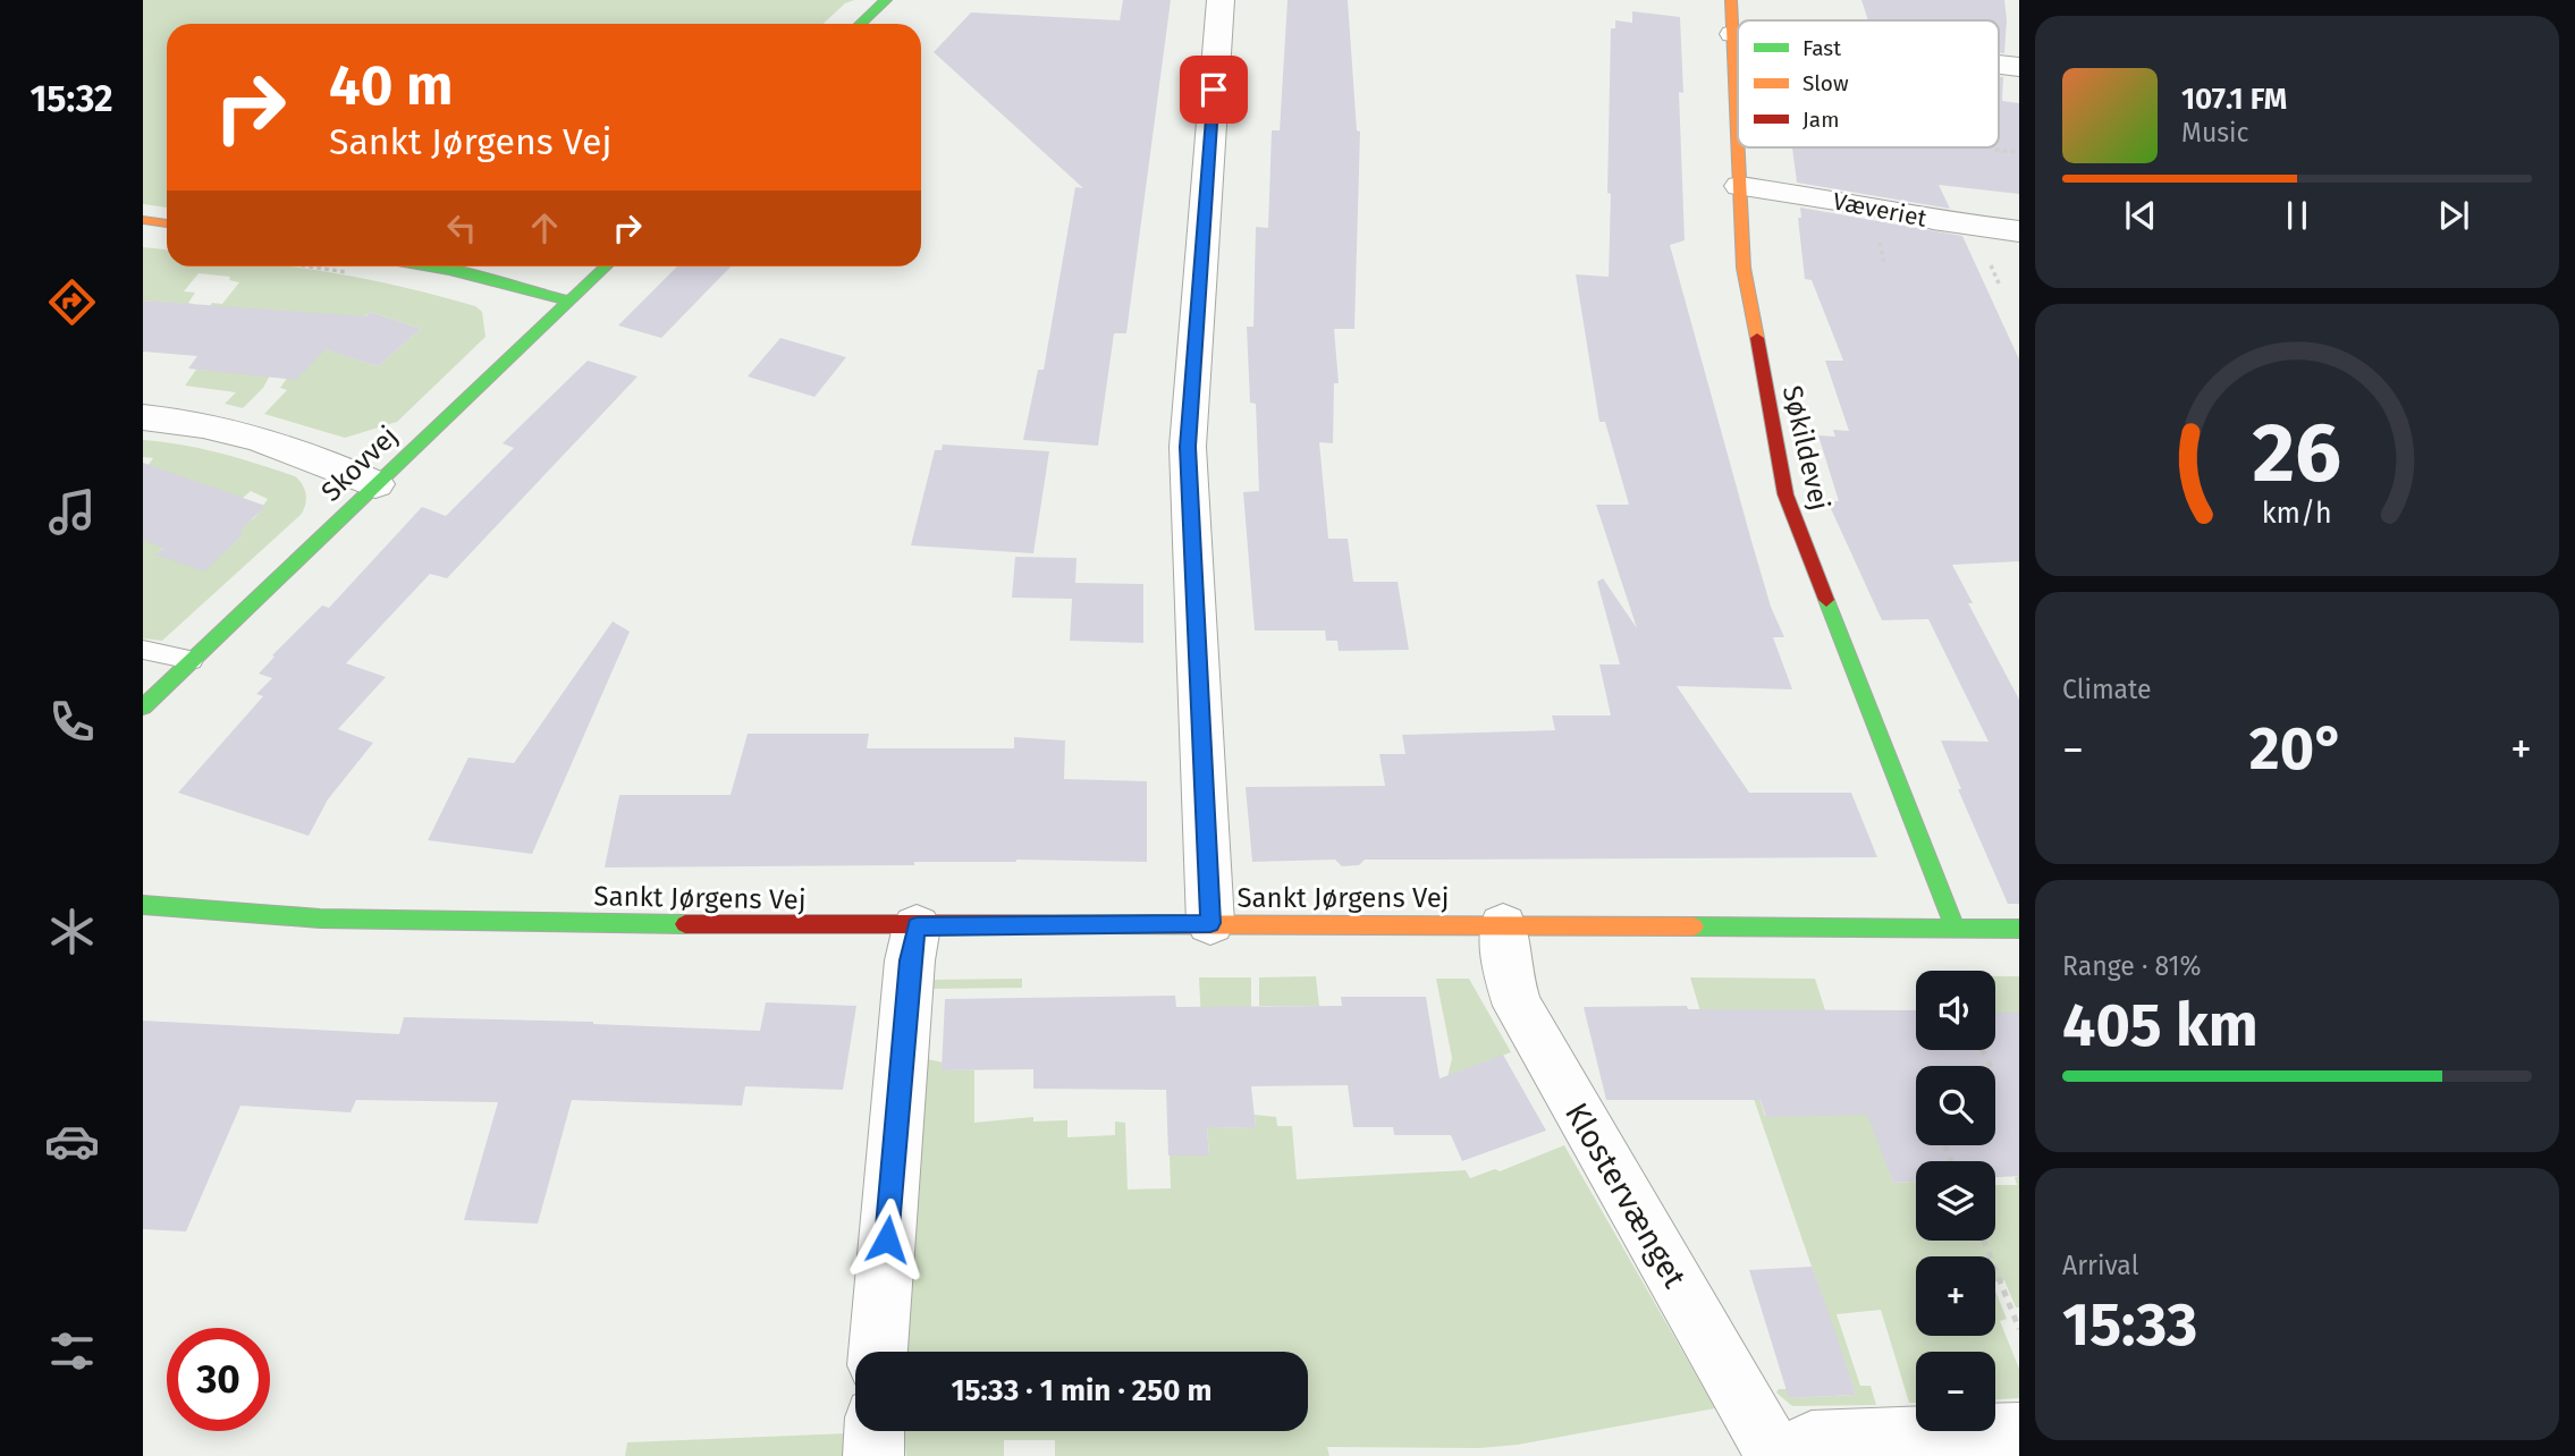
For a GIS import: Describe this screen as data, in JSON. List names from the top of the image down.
{
  "streets": {
    "street": [
      "Væveriet",
      "Søkildevej",
      "Skovvej",
      "Sankt Jørgens Vej",
      "Klostervænget"
    ]
  },
  "crossings": [
    ["Væveriet", "Søkildevej"],
    ["Søkildevej", "Sankt Jørgens Vej"],
    ["Sankt Jørgens Vej", "Klostervænget"]
  ],
  "legend": ["Fast", "Slow", "Jam"],
  "page": {
    "tabs": "15:32",
    "turn": ["40 m", "Sankt Jørgens Vej"],
    "song": ["107.1 FM", "Music"],
    "tile": [
      "Climate",
      ["Range · 81%", "405 km"],
      ["Arrival", "15:33"]
    ],
    "heat": ["−", "20°", "+"],
    "map_buttons": ["+", "−"],
    "limit": "30",
    "trip": "15:33 · 1 min · 250 m",
    "gauge": ["26", "km/h"]
  }
}
